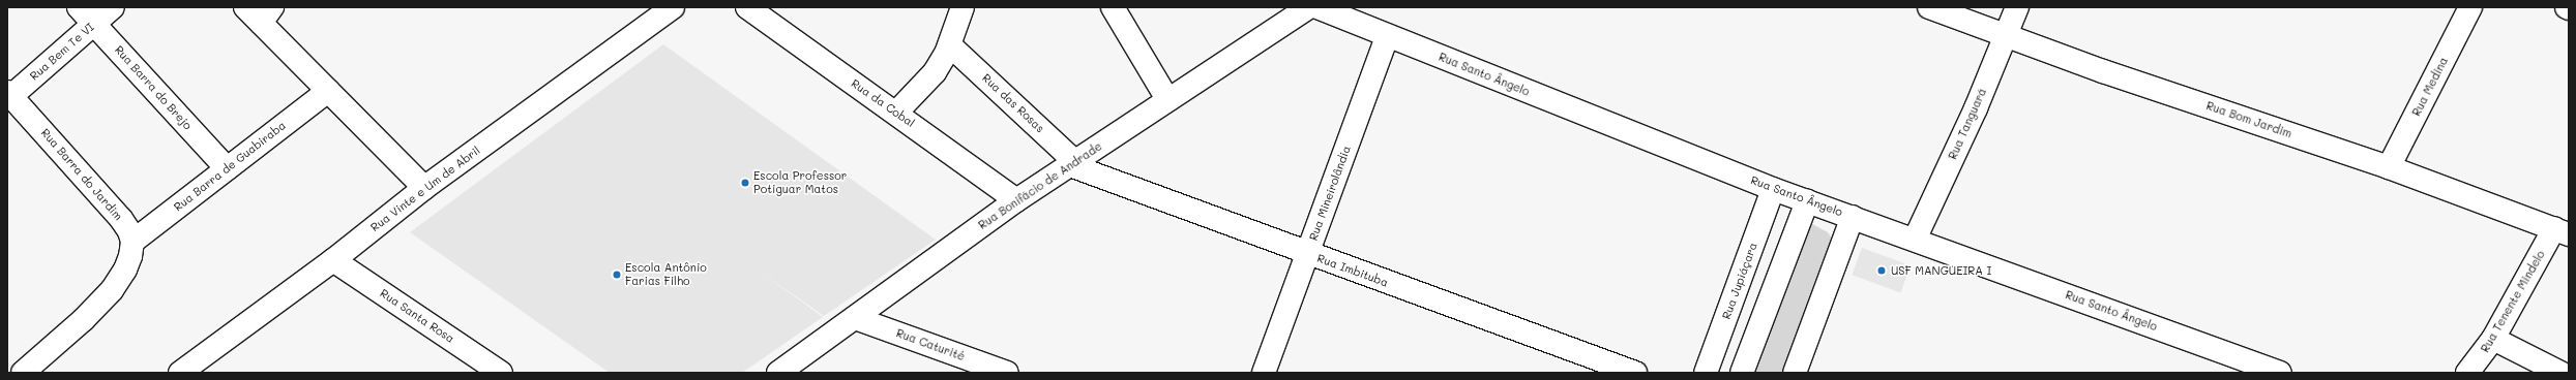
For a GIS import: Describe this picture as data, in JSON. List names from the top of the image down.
{
  "streets": {
    "street": [
      "Rua Bem Te VI",
      "Rua Santo Ângelo",
      "Rua Medina",
      "Rua Barra do Brejo",
      "Rua da Cobal",
      "Rua das Rosas",
      "Rua Bom Jardim",
      "Rua Tanguará",
      "Rua Barra de Guabiraba",
      "Rua Barra do Jardim",
      "Rua Bonifácio de Andrade",
      "Rua Vinte e Um de Abril",
      "Rua Mineirolândia",
      "Rua Imbituba",
      "Rua Jupiáçara",
      "Rua Tenente Mindelo",
      "Rua Santa Rosa",
      "Rua Caturité"
    ]
  },
  "crossings": [
    ["Rua Bem Te VI", "Rua Barra do Brejo"],
    ["Rua Bem Te VI", "Rua Barra do Jardim"],
    ["Rua Santo Ângelo", "Rua Tanguará"],
    ["Rua Santo Ângelo", "Rua Mineirolândia"],
    ["Rua Santo Ângelo", "Rua Jupiáçara"],
    ["Rua Medina", "Rua Bom Jardim"],
    ["Rua Barra do Brejo", "Rua Barra de Guabiraba"],
    ["Rua da Cobal", "Rua Bonifácio de Andrade"],
    ["Rua das Rosas", "Rua Bonifácio de Andrade"],
    ["Rua das Rosas", "Rua Imbituba"],
    ["Rua Bom Jardim", "Rua Tanguará"],
    ["Rua Bom Jardim", "Rua Tenente Mindelo"],
    ["Rua Barra de Guabiraba", "Rua Barra do Jardim"],
    ["Rua Bonifácio de Andrade", "Rua Imbituba"],
    ["Rua Bonifácio de Andrade", "Rua Caturité"],
    ["Rua Vinte e Um de Abril", "Rua Santa Rosa"],
    ["Rua Mineirolândia", "Rua Imbituba"]
  ],
  "places": ["Escola Professor Potiguar Matos", "USF MANGUEIRA I", "Escola Antônio Farias Filho"]
}
